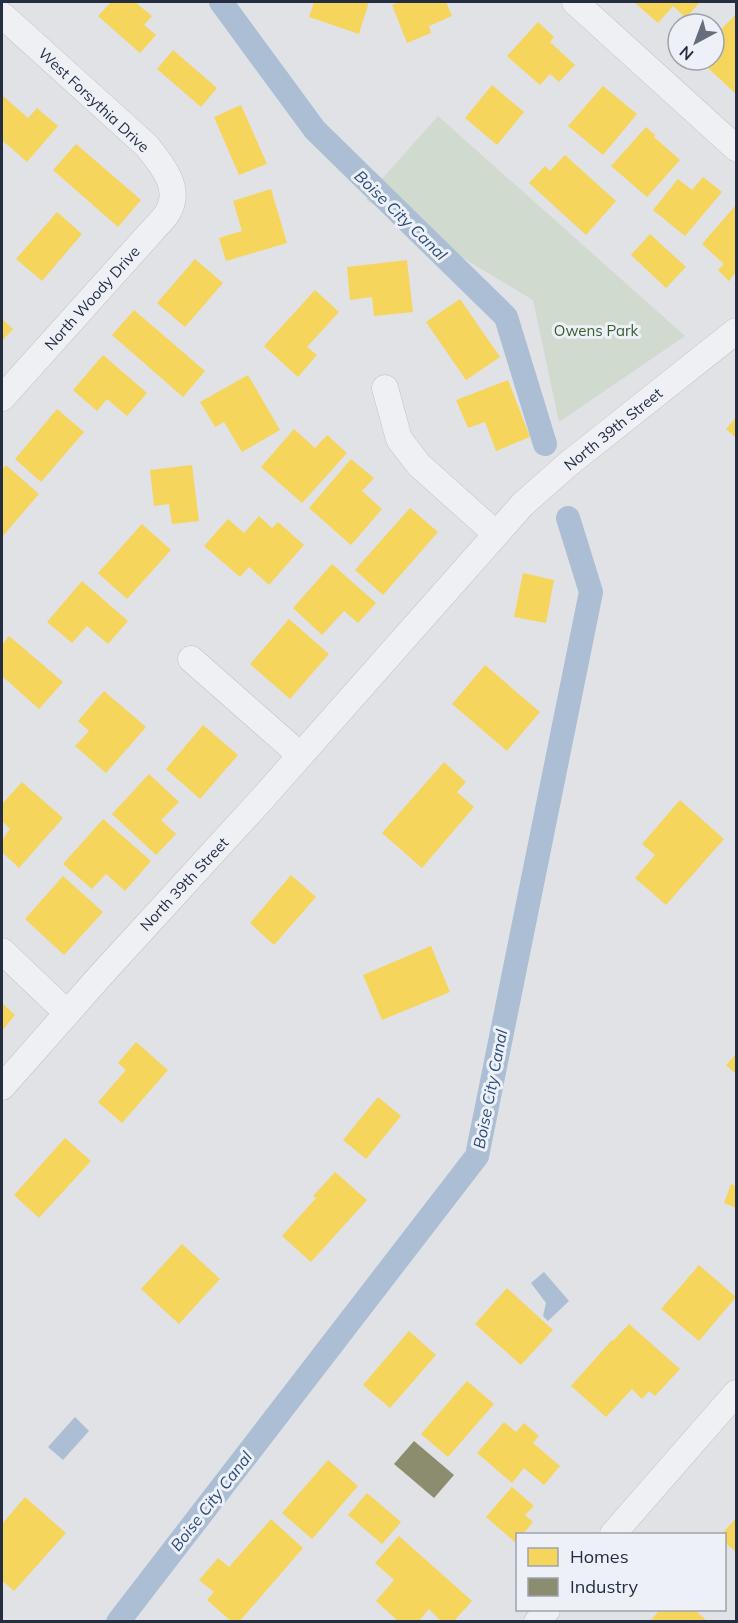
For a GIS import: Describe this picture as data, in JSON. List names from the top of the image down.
{
  "streets": {
    "street": ["West Forsythia Drive", "North Woody Drive", "North 39th Street"]
  },
  "crossings": [
    ["West Forsythia Drive", "North Woody Drive"]
  ],
  "water": ["Boise City Canal"],
  "parks": ["Owens Park"],
  "legend": ["Homes", "Industry"],
  "north": "bottom left"
}
